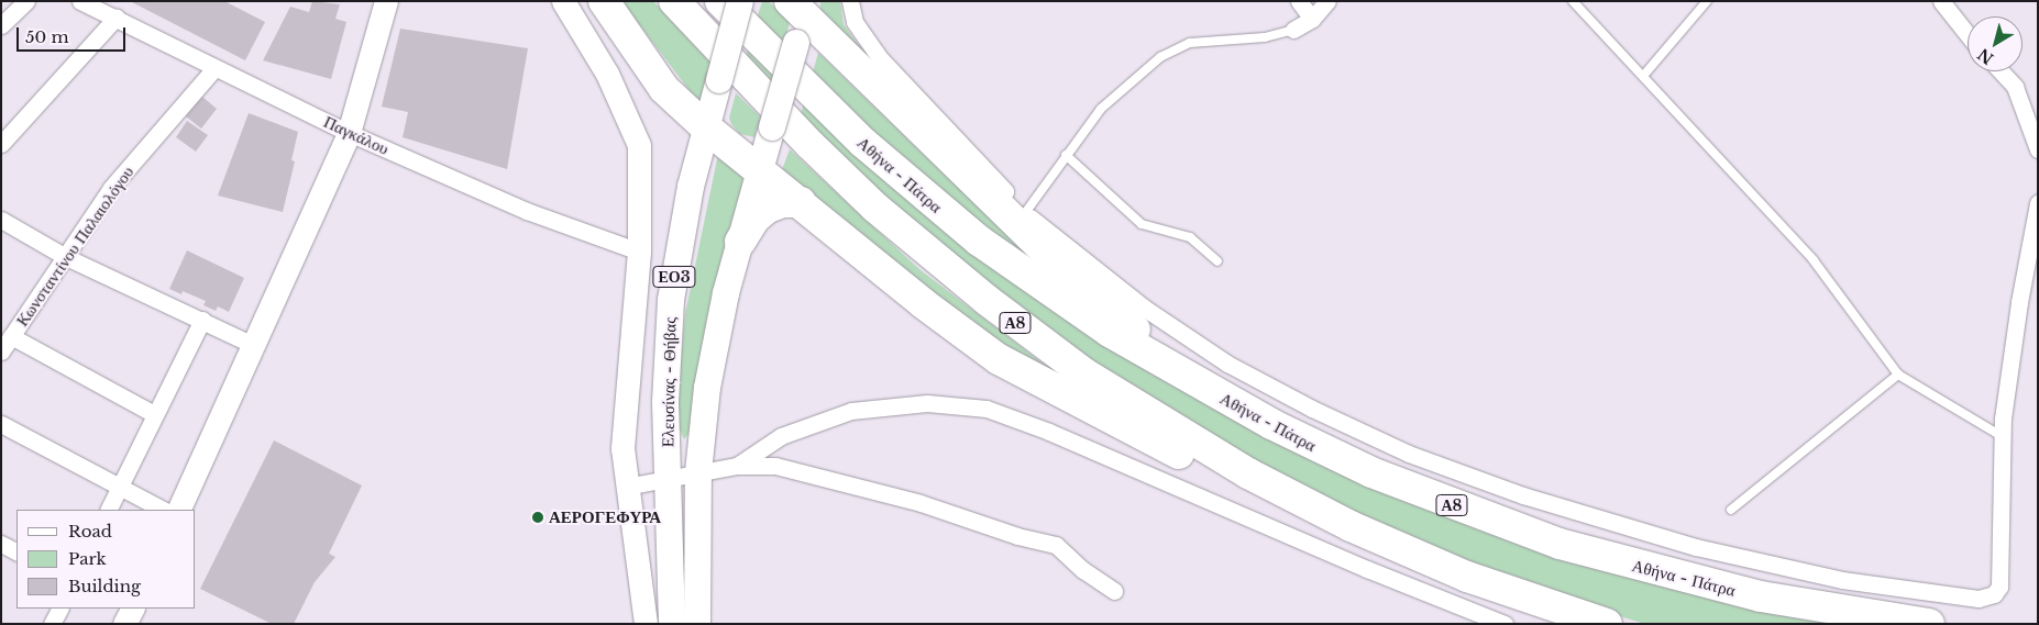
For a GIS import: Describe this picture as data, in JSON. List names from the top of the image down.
{
  "streets": {
    "highway": ["Αθήνα - Πάτρα", "Α8"],
    "main road": ["ΕΟ3", "Ελευσίνας - Θήβας"],
    "street": ["Παγκάλου", "Κωνσταντίνου Παλαιολόγου"]
  },
  "crossings": [
    ["Παγκάλου", "Κωνσταντίνου Παλαιολόγου"]
  ],
  "places": ["ΑΕΡΟΓΕΦΥΡΑ"],
  "legend": ["Road", "Park", "Building"],
  "scale_bar": "50 m",
  "north": "bottom left"
}
